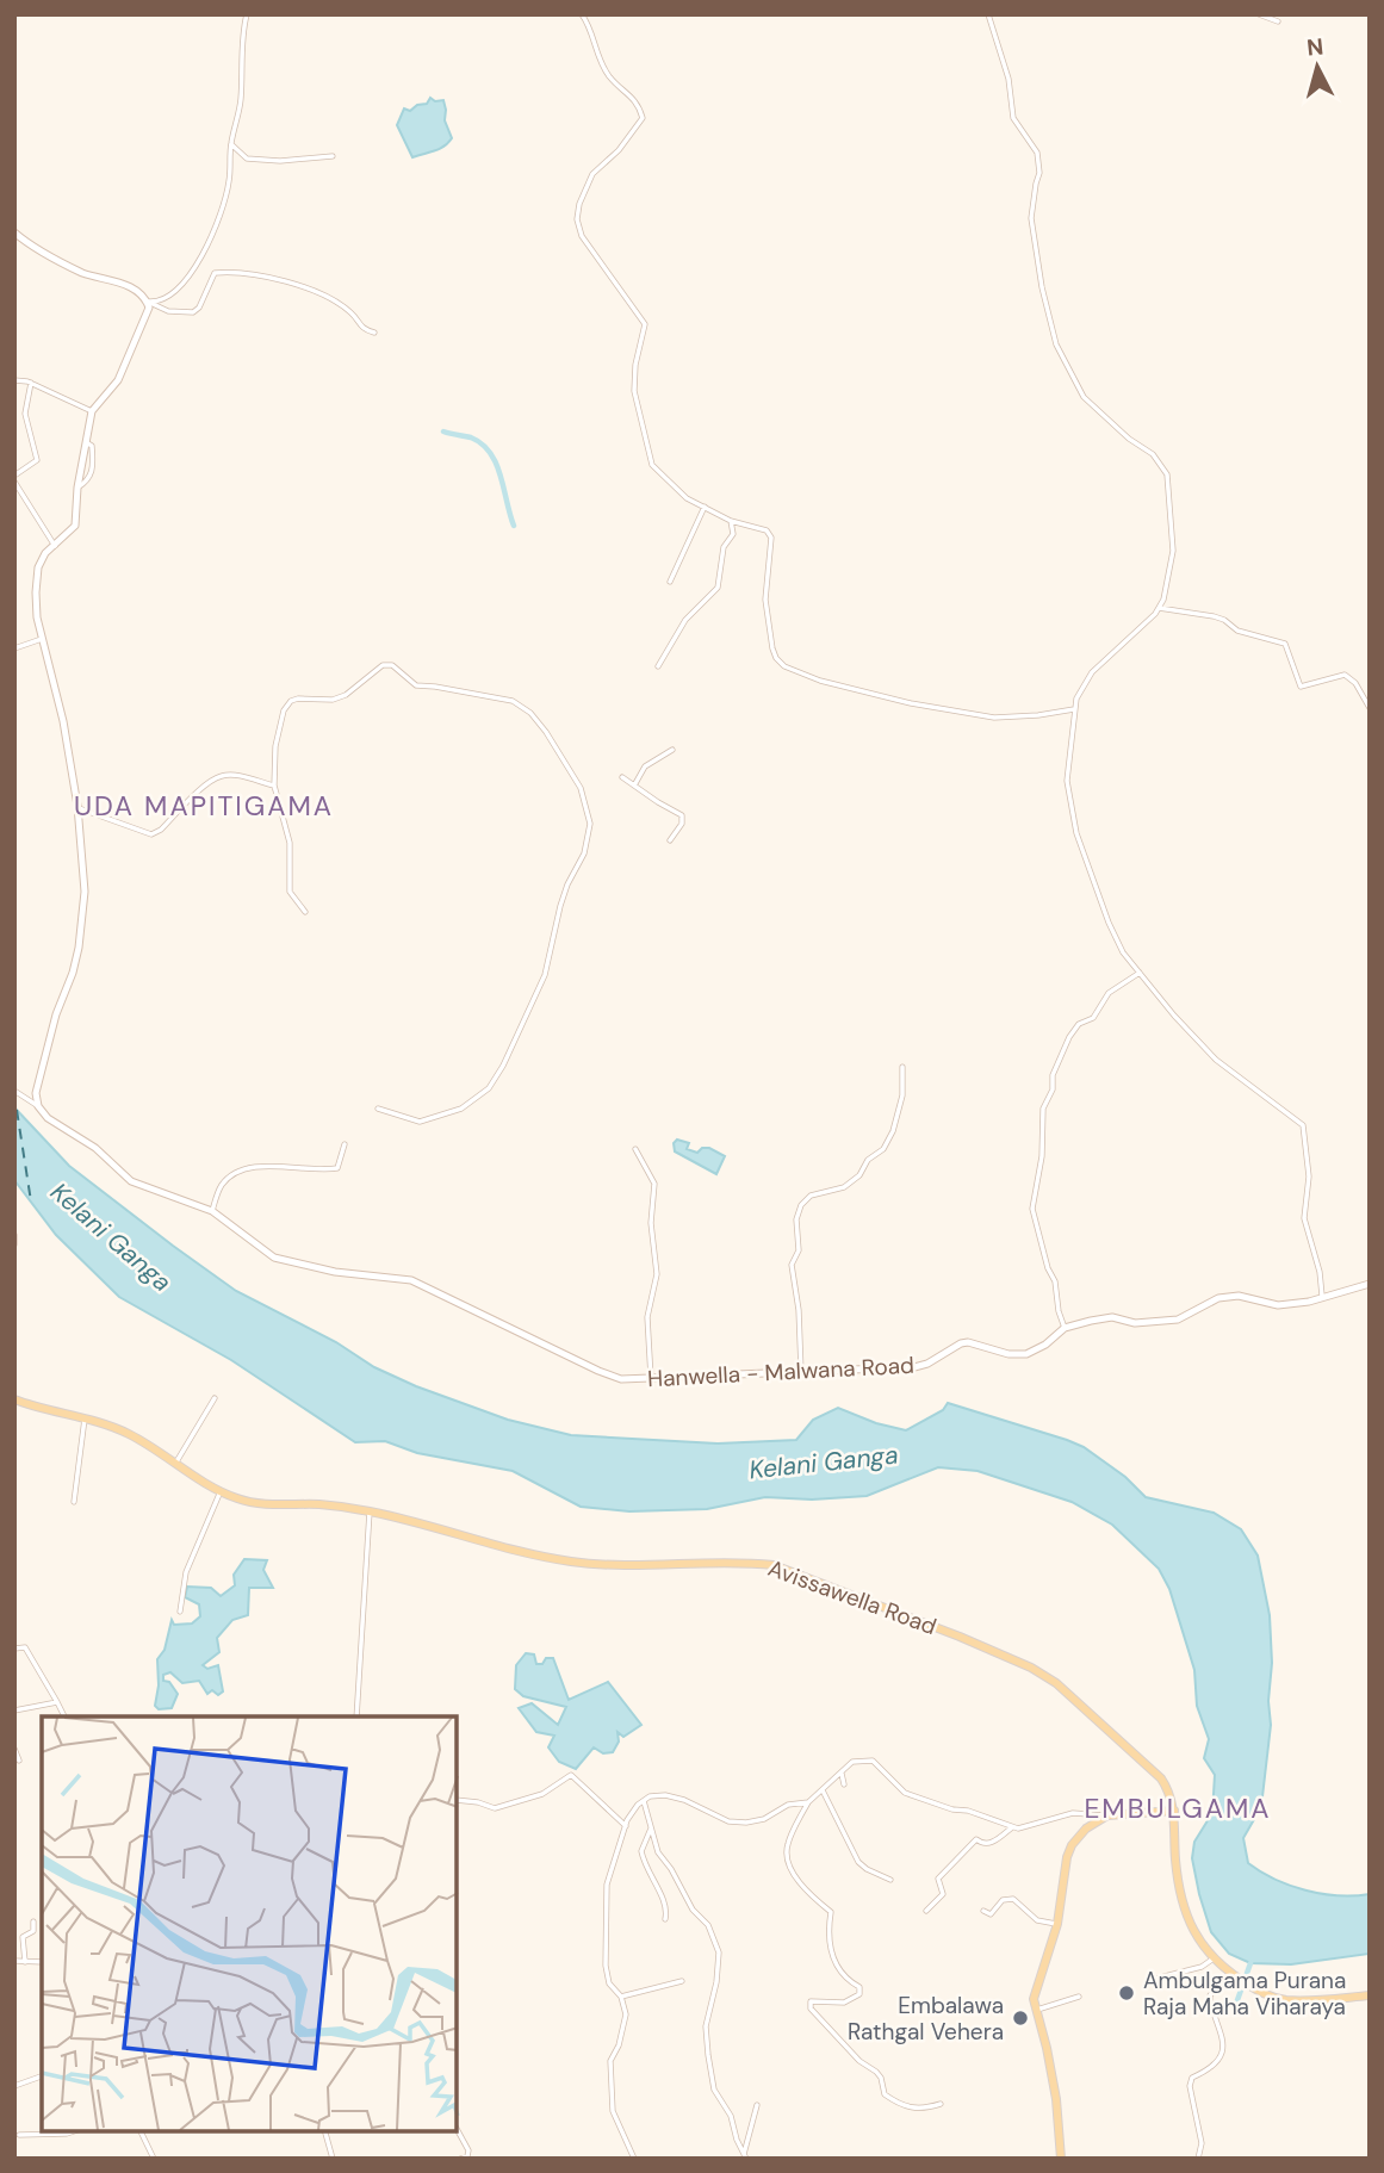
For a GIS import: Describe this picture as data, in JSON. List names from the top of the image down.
{
  "streets": {
    "main road": ["Avissawella Road"],
    "street": ["Hanwella - Malwana Road"]
  },
  "districts": ["UDA MAPITIGAMA", "EMBULGAMA"],
  "water": ["Kelani Ganga"],
  "places": ["Ambulgama Purana Raja Maha Viharaya", "Embalawa Rathgal Vehera"],
  "north": "top"
}
